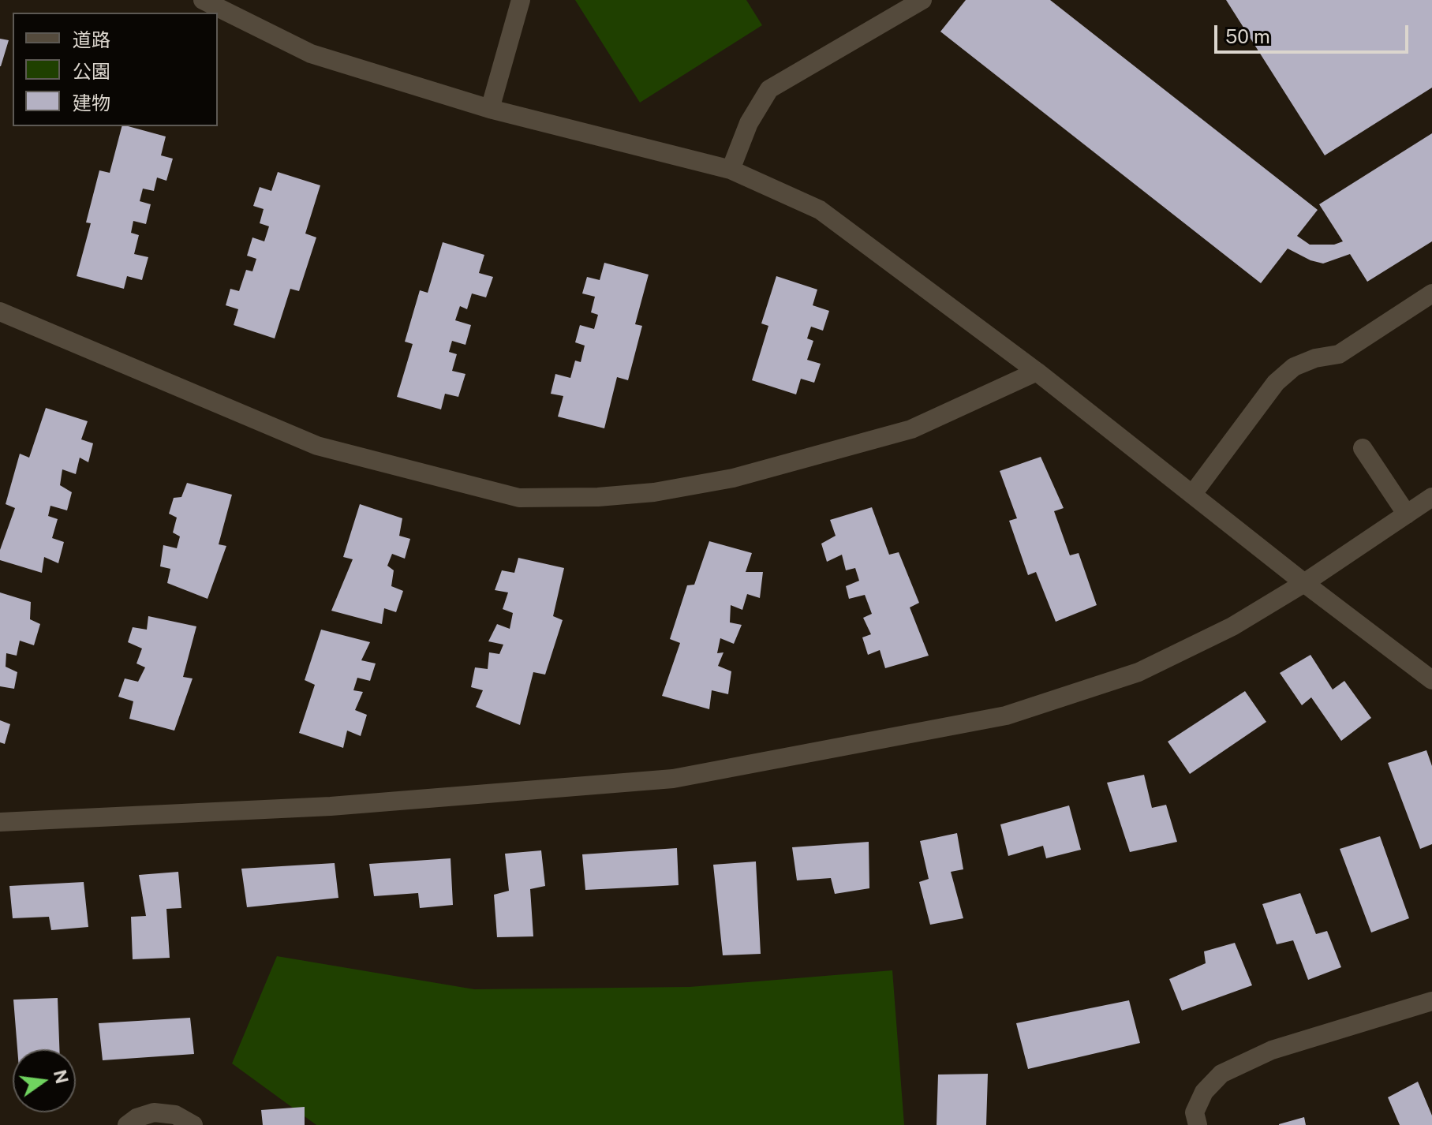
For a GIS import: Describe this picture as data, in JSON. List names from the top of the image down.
{
  "legend": ["道路", "公園", "建物"],
  "scale_bar": "50 m",
  "north": "right"
}
